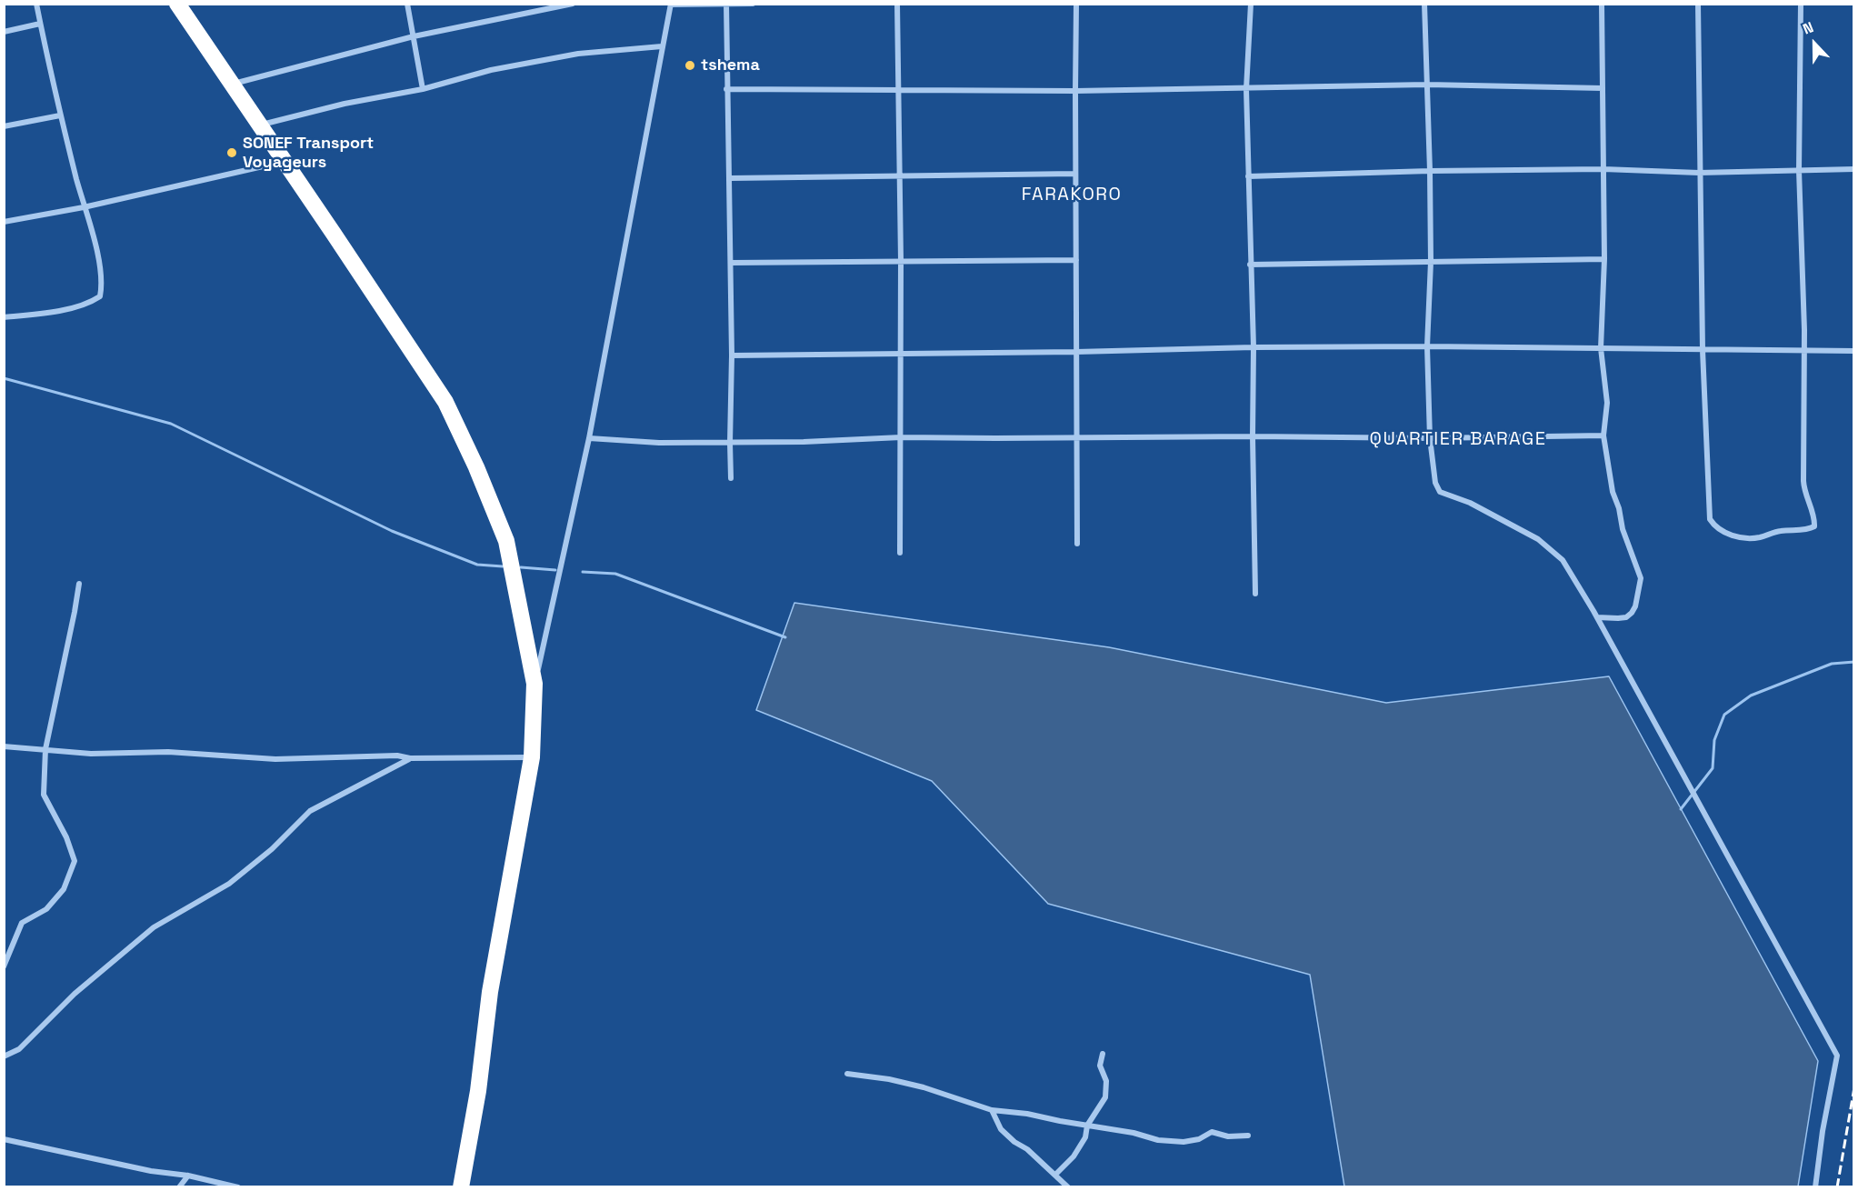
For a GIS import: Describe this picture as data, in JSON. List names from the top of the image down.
{
  "districts": ["FARAKORO", "QUARTIER BARAGE"],
  "places": ["tshema", "SONEF Transport Voyageurs"],
  "north": "top"
}
